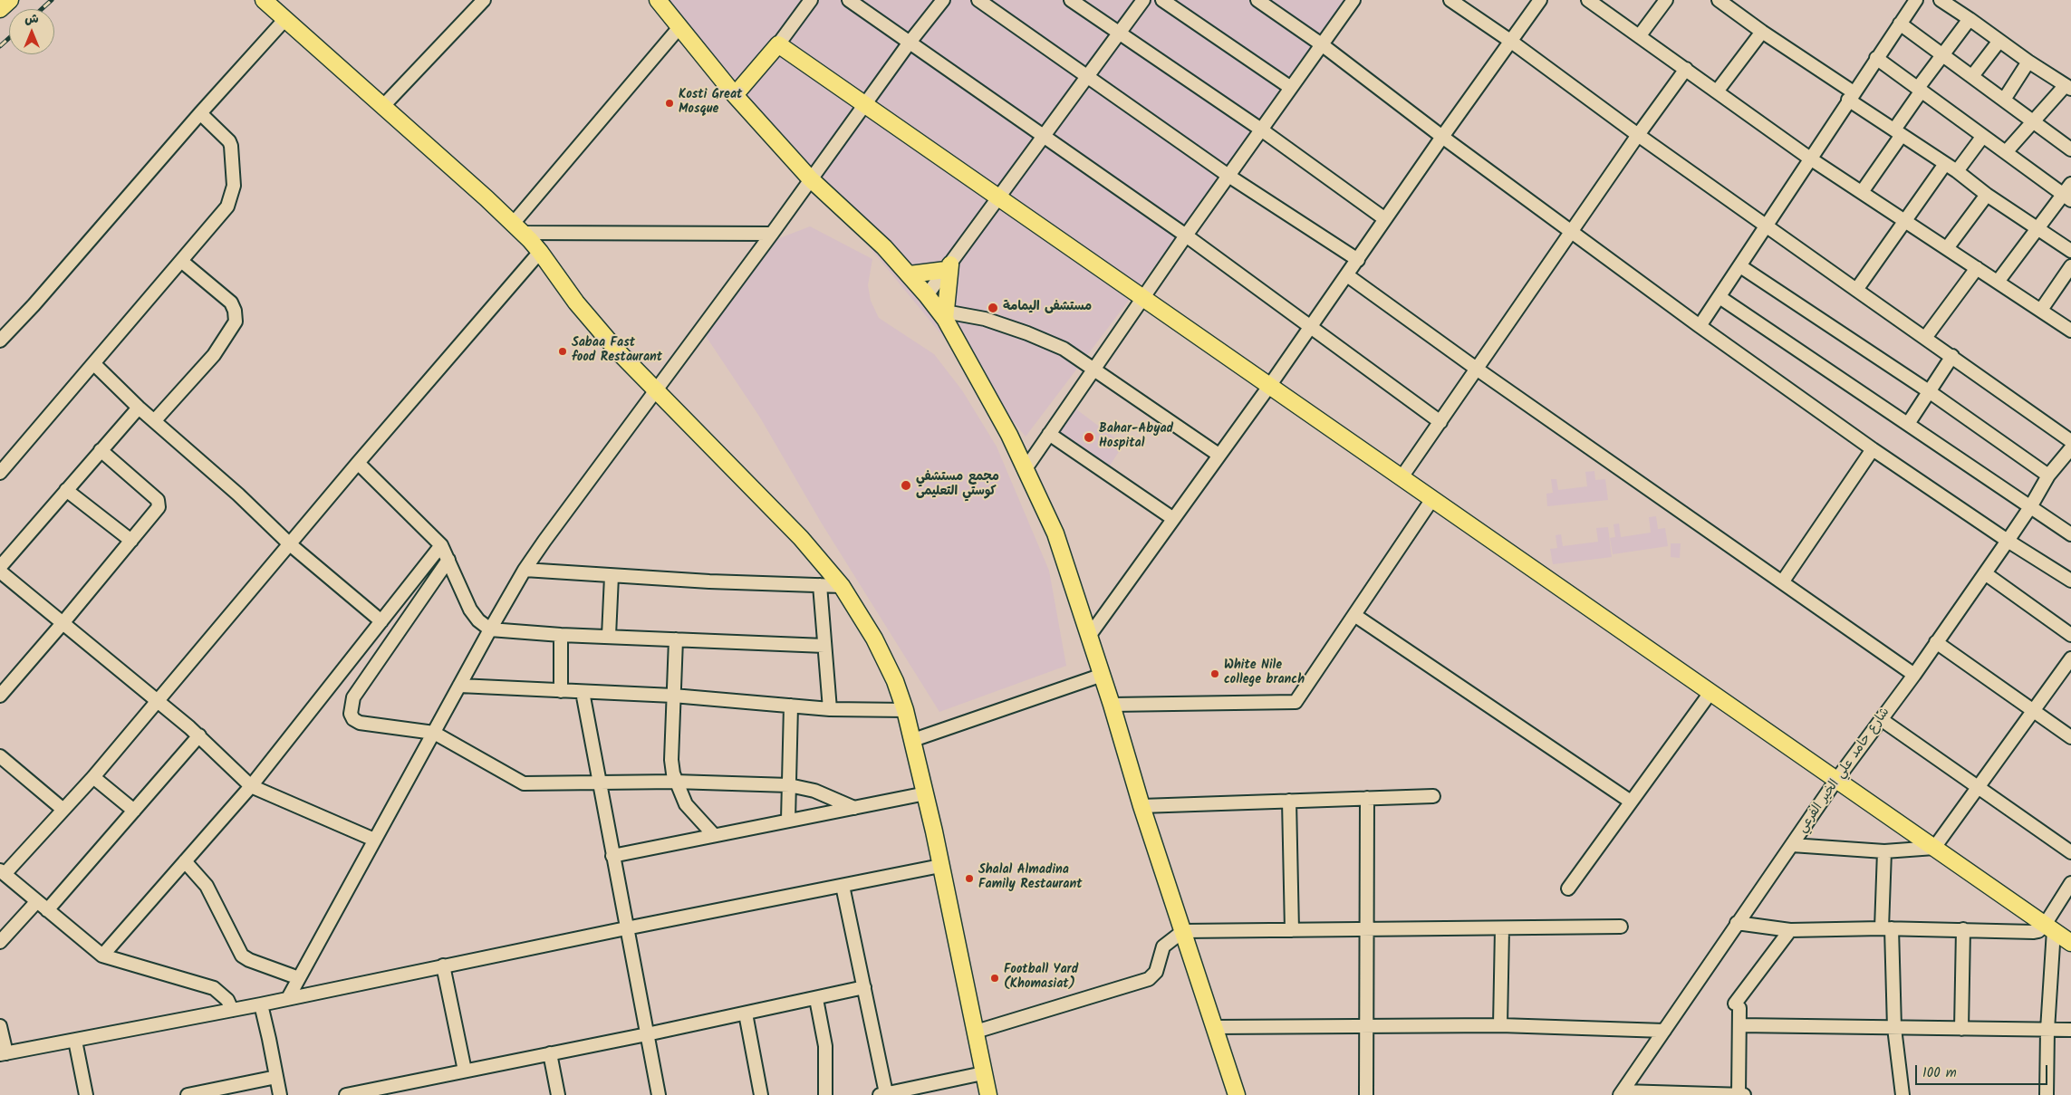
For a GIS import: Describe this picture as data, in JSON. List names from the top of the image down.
{
  "streets": {
    "street": ["شارع حامد علي الخير الفرعي"]
  },
  "places": [
    "Kosti Great Mosque",
    "مستشفى اليمامة",
    "Sabaa Fast food Restaurant",
    "Bahar-Abyad Hospital",
    "مجمع مستشفي كوستي التعليمى",
    "White Nile college branch",
    "Shalal Almadina Family Restaurant",
    "Football Yard (Khomasiat)"
  ],
  "scale_bar": "100 m",
  "north": "top"
}
